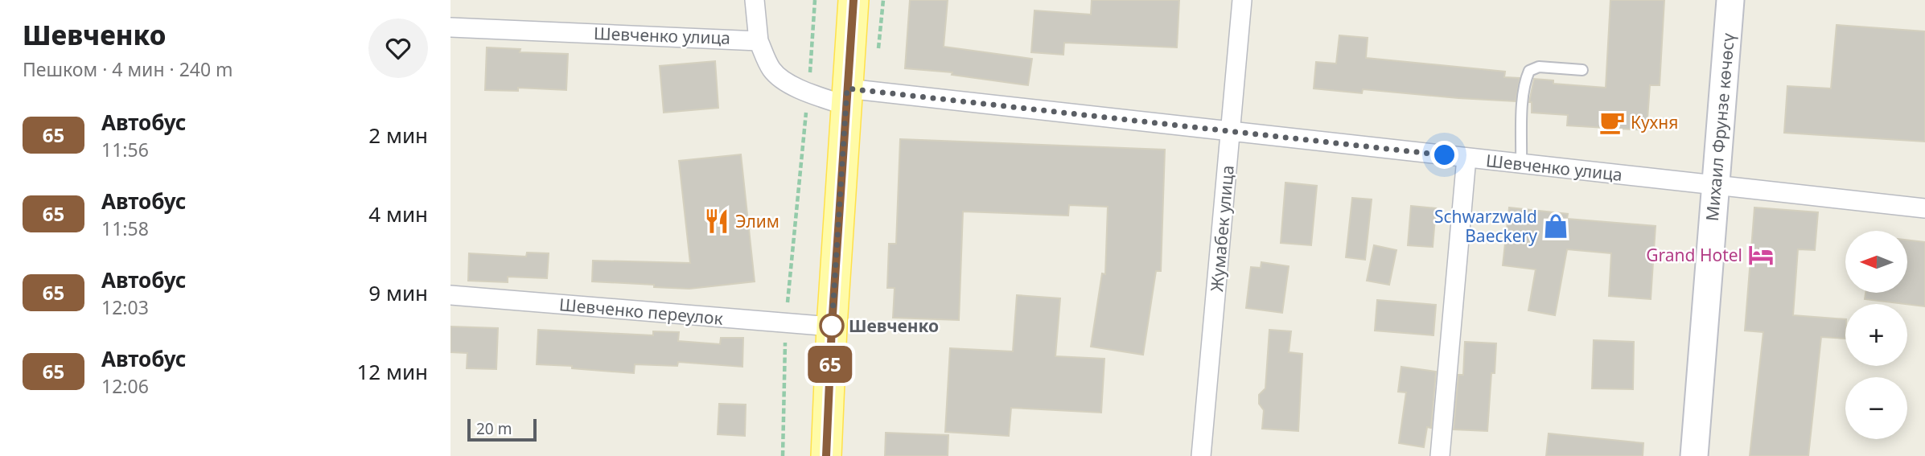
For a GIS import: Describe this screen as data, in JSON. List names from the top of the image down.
{
  "streets": {
    "main road": ["Михаил Фрунзе көчөсү"],
    "street": ["Шевченко улица", "Жумабек улица", "Шевченко переулок"]
  },
  "crossings": [
    ["Шевченко улица", "Михаил Фрунзе көчөсү"],
    ["Шевченко улица", "Жумабек улица"]
  ],
  "places": {
    "cafe": ["Кухня"],
    "restaurant": ["Элим"],
    "shop": ["Schwarzwald Baeckery"],
    "hotel": ["Grand Hotel"],
    "other": ["Шевченко"]
  },
  "lines": ["bus line 65"],
  "scale_bar": "20 m",
  "north": "left",
  "page": {
    "heading": ["Шевченко", "Пешком · 4 мин · 240 m"],
    "on_map": "65",
    "list": [
      {
        "mark": "65",
        "name": "Автобус",
        "note": "11:56",
        "value": "2 мин"
      },
      {
        "mark": "65",
        "name": "Автобус",
        "note": "11:58",
        "value": "4 мин"
      },
      {
        "mark": "65",
        "name": "Автобус",
        "note": "12:03",
        "value": "9 мин"
      },
      {
        "mark": "65",
        "name": "Автобус",
        "note": "12:06",
        "value": "12 мин"
      }
    ],
    "map_buttons": ["+", "−"],
    "scale": "20 m"
  }
}
